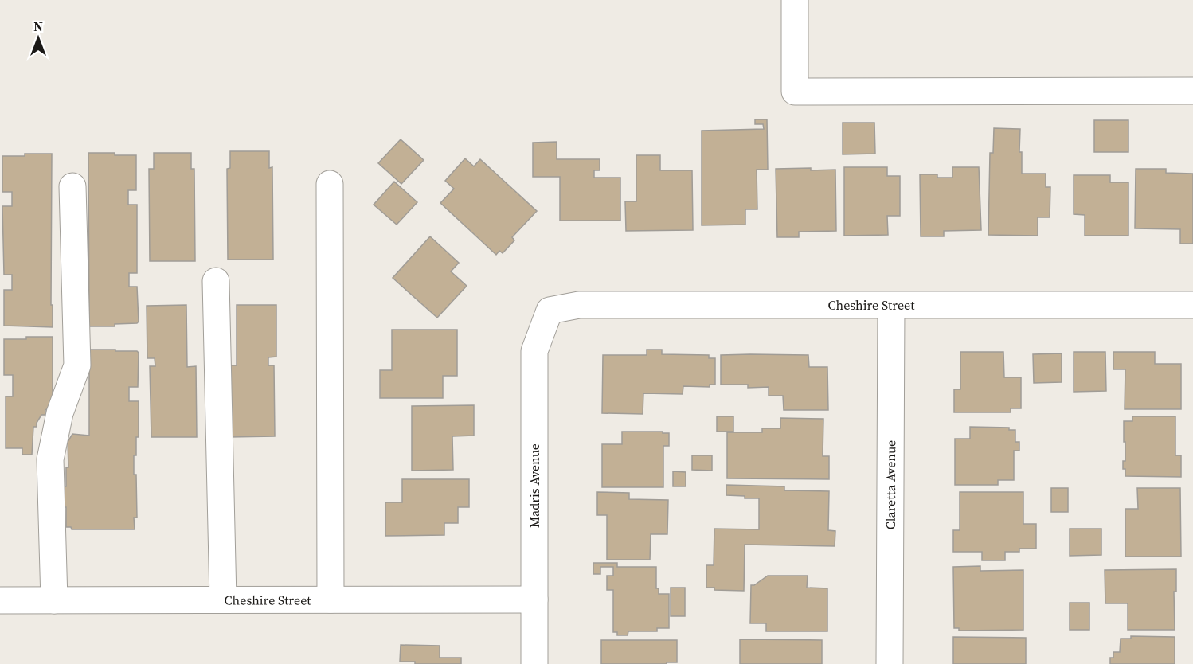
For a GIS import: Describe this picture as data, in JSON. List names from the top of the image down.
{
  "streets": {
    "street": ["Cheshire Street", "Claretta Avenue", "Madris Avenue"]
  },
  "crossings": [
    ["Cheshire Street", "Claretta Avenue"],
    ["Cheshire Street", "Madris Avenue"]
  ],
  "north": "top"
}
